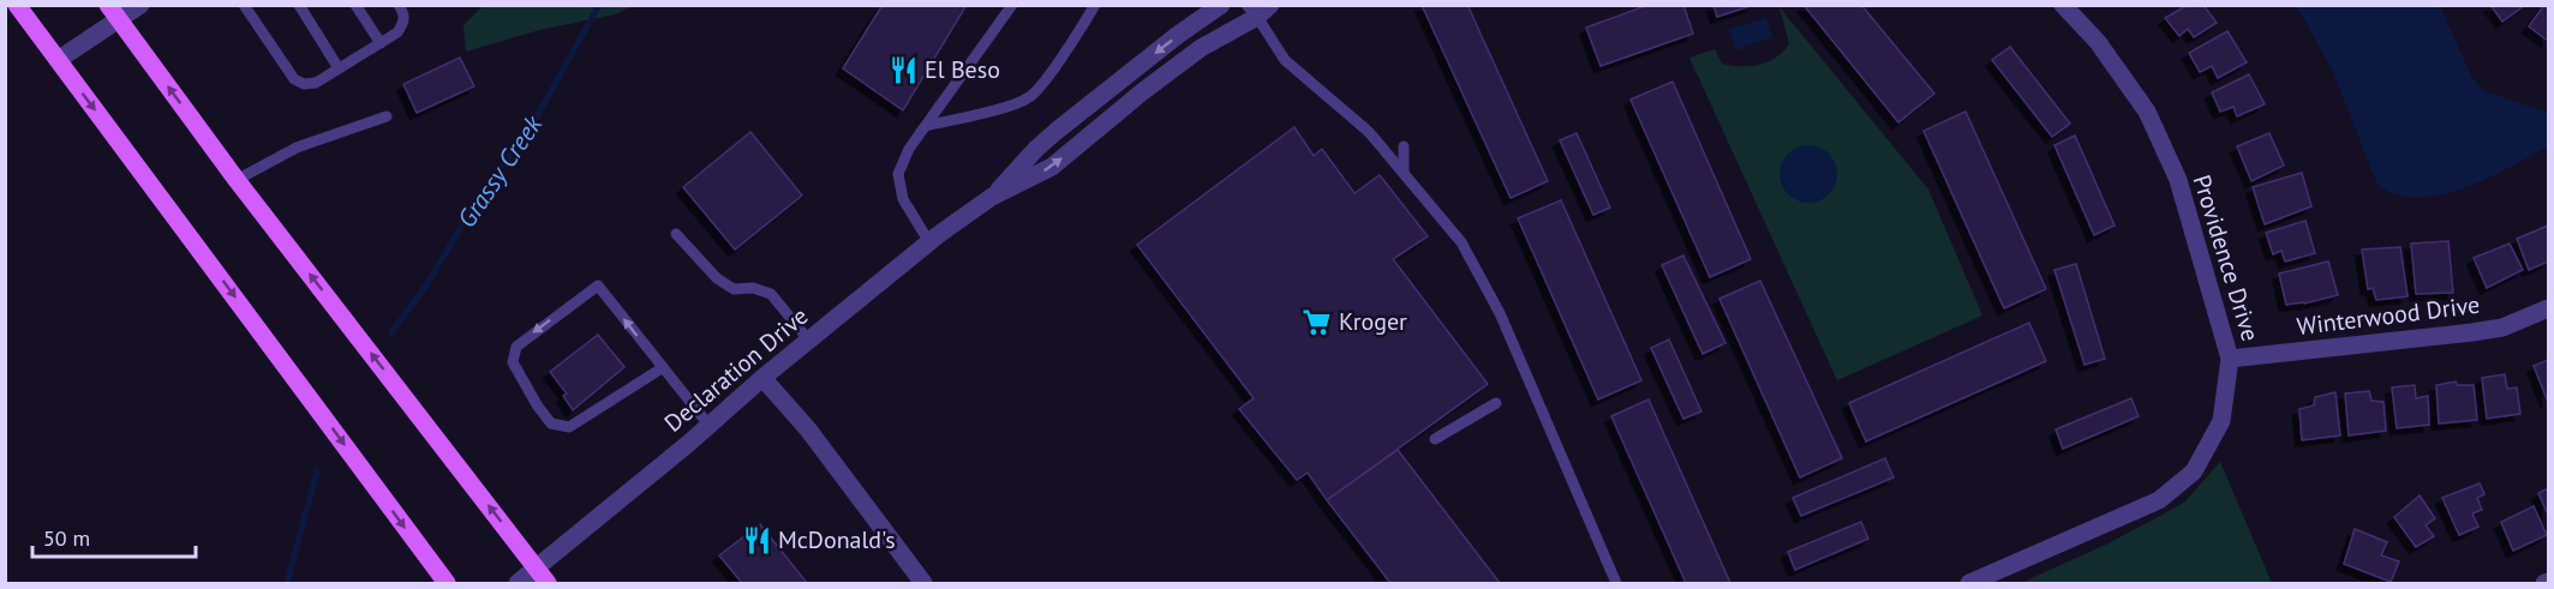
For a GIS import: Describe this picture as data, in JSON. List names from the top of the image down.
{
  "streets": {
    "street": ["Providence Drive", "Winterwood Drive", "Declaration Drive"]
  },
  "crossings": [
    ["Providence Drive", "Winterwood Drive"]
  ],
  "water": ["Grassy Creek"],
  "places": {
    "restaurant": ["El Beso", "McDonald's"],
    "supermarket": ["Kroger"]
  },
  "scale_bar": "50 m"
}
